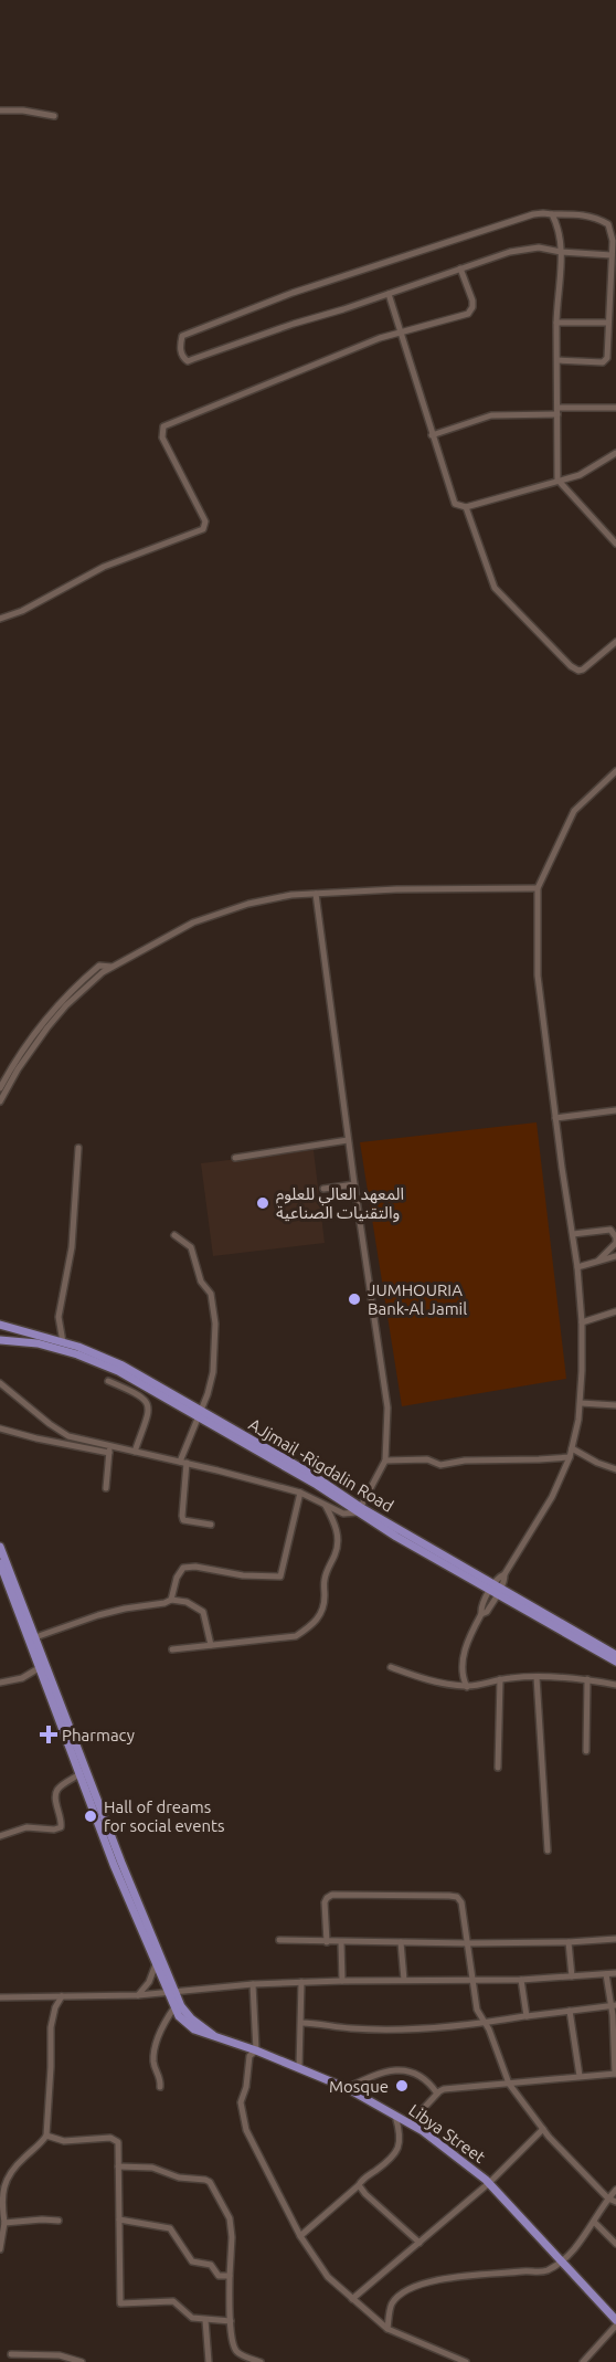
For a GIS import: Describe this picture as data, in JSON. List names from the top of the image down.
{
  "streets": {
    "main road": ["AJjmail -Rigdalin Road", "Libya Street"]
  },
  "places": {
    "other": [
      "المعهد العالي للعلوم والتقنيات الصناعية",
      "JUMHOURIA Bank-Al Jamil",
      "Hall of dreams for social events",
      "Mosque"
    ],
    "health": ["Pharmacy"]
  }
}
